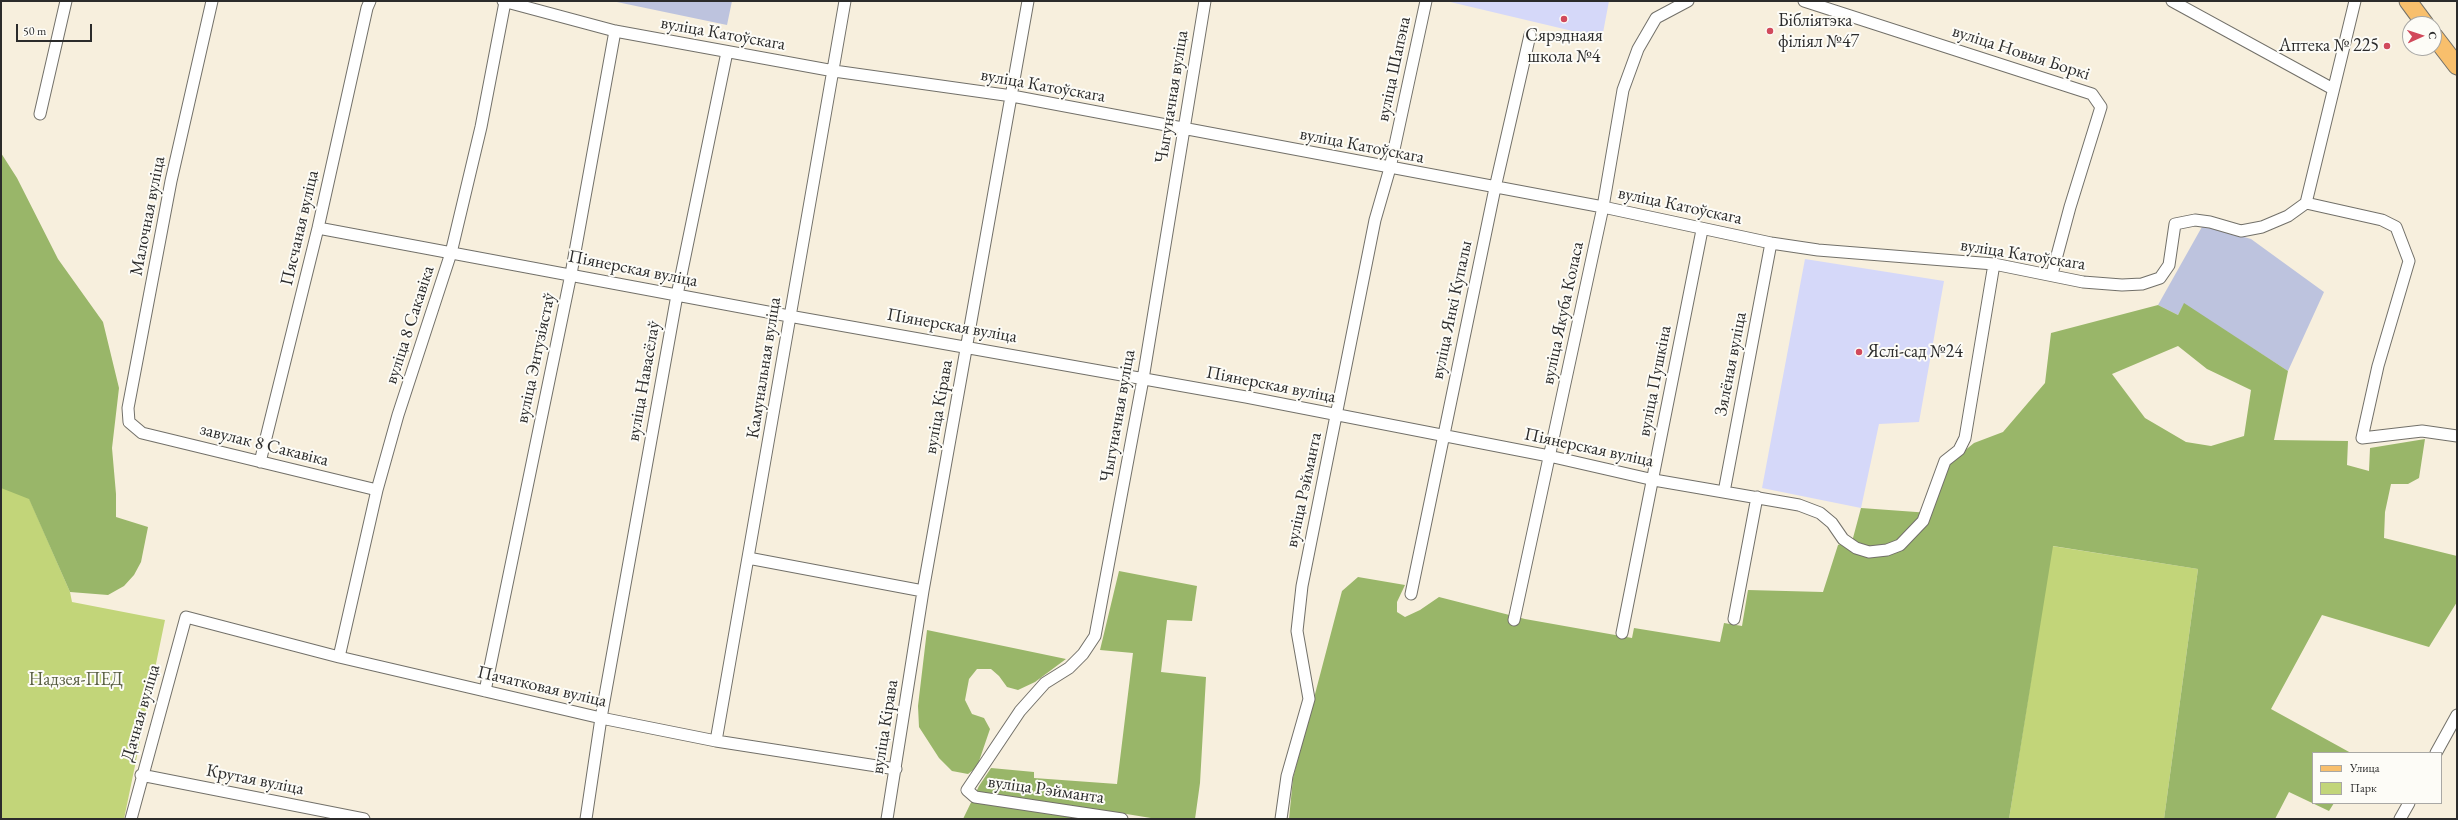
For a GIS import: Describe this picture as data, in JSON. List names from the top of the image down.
{
  "streets": {
    "street": [
      "вуліца Катоўскага",
      "вуліца Новыя Боркі",
      "вуліца Шапэна",
      "Чыгуначная вуліца",
      "Малочная вуліца",
      "Пясчаная вуліца",
      "Піянерская вуліца",
      "вуліца Янкі Купалы",
      "вуліца Якуба Коласа",
      "вуліца 8 Сакавіка",
      "вуліца Энтузіястаў",
      "Зялёная вуліца",
      "Камунальная вуліца",
      "вуліца Навасёлаў",
      "вуліца Пушкіна",
      "вуліца Кірава",
      "завулак 8 Сакавіка",
      "вуліца Рэйманта",
      "Пачатковая вуліца",
      "Дачная вуліца",
      "Крутая вуліца"
    ]
  },
  "crossings": [
    ["вуліца Катоўскага", "вуліца Новыя Боркі"],
    ["вуліца Катоўскага", "вуліца Шапэна"],
    ["вуліца Катоўскага", "Чыгуначная вуліца"],
    ["вуліца Катоўскага", "Піянерская вуліца"],
    ["вуліца Катоўскага", "вуліца Янкі Купалы"],
    ["вуліца Катоўскага", "вуліца Якуба Коласа"],
    ["вуліца Катоўскага", "вуліца 8 Сакавіка"],
    ["вуліца Катоўскага", "вуліца Энтузіястаў"],
    ["вуліца Катоўскага", "Зялёная вуліца"],
    ["вуліца Катоўскага", "Камунальная вуліца"],
    ["вуліца Катоўскага", "вуліца Навасёлаў"],
    ["вуліца Катоўскага", "вуліца Пушкіна"],
    ["вуліца Катоўскага", "вуліца Кірава"],
    ["вуліца Катоўскага", "вуліца Рэйманта"],
    ["вуліца Шапэна", "вуліца Рэйманта"],
    ["Чыгуначная вуліца", "Піянерская вуліца"],
    ["Чыгуначная вуліца", "вуліца Рэйманта"],
    ["Малочная вуліца", "завулак 8 Сакавіка"],
    ["Пясчаная вуліца", "Піянерская вуліца"],
    ["Пясчаная вуліца", "завулак 8 Сакавіка"],
    ["Піянерская вуліца", "вуліца Янкі Купалы"],
    ["Піянерская вуліца", "вуліца Якуба Коласа"],
    ["Піянерская вуліца", "вуліца 8 Сакавіка"],
    ["Піянерская вуліца", "вуліца Энтузіястаў"],
    ["Піянерская вуліца", "Зялёная вуліца"],
    ["Піянерская вуліца", "Камунальная вуліца"],
    ["Піянерская вуліца", "вуліца Навасёлаў"],
    ["Піянерская вуліца", "вуліца Пушкіна"],
    ["Піянерская вуліца", "вуліца Кірава"],
    ["Піянерская вуліца", "вуліца Рэйманта"],
    ["вуліца 8 Сакавіка", "завулак 8 Сакавіка"],
    ["вуліца 8 Сакавіка", "Пачатковая вуліца"],
    ["вуліца Энтузіястаў", "Пачатковая вуліца"],
    ["Камунальная вуліца", "Пачатковая вуліца"],
    ["вуліца Навасёлаў", "Пачатковая вуліца"],
    ["вуліца Кірава", "Пачатковая вуліца"],
    ["Пачатковая вуліца", "Дачная вуліца"],
    ["Дачная вуліца", "Крутая вуліца"]
  ],
  "parks": ["Надзея-ПЕД"],
  "places": [
    "Сярэднаяя школа №4",
    "Бібліятэка філіял №47",
    "Аптека № 225",
    "Яслі-сад №24"
  ],
  "legend": ["Улица", "Парк"],
  "scale_bar": "50 m",
  "north": "right"
}
